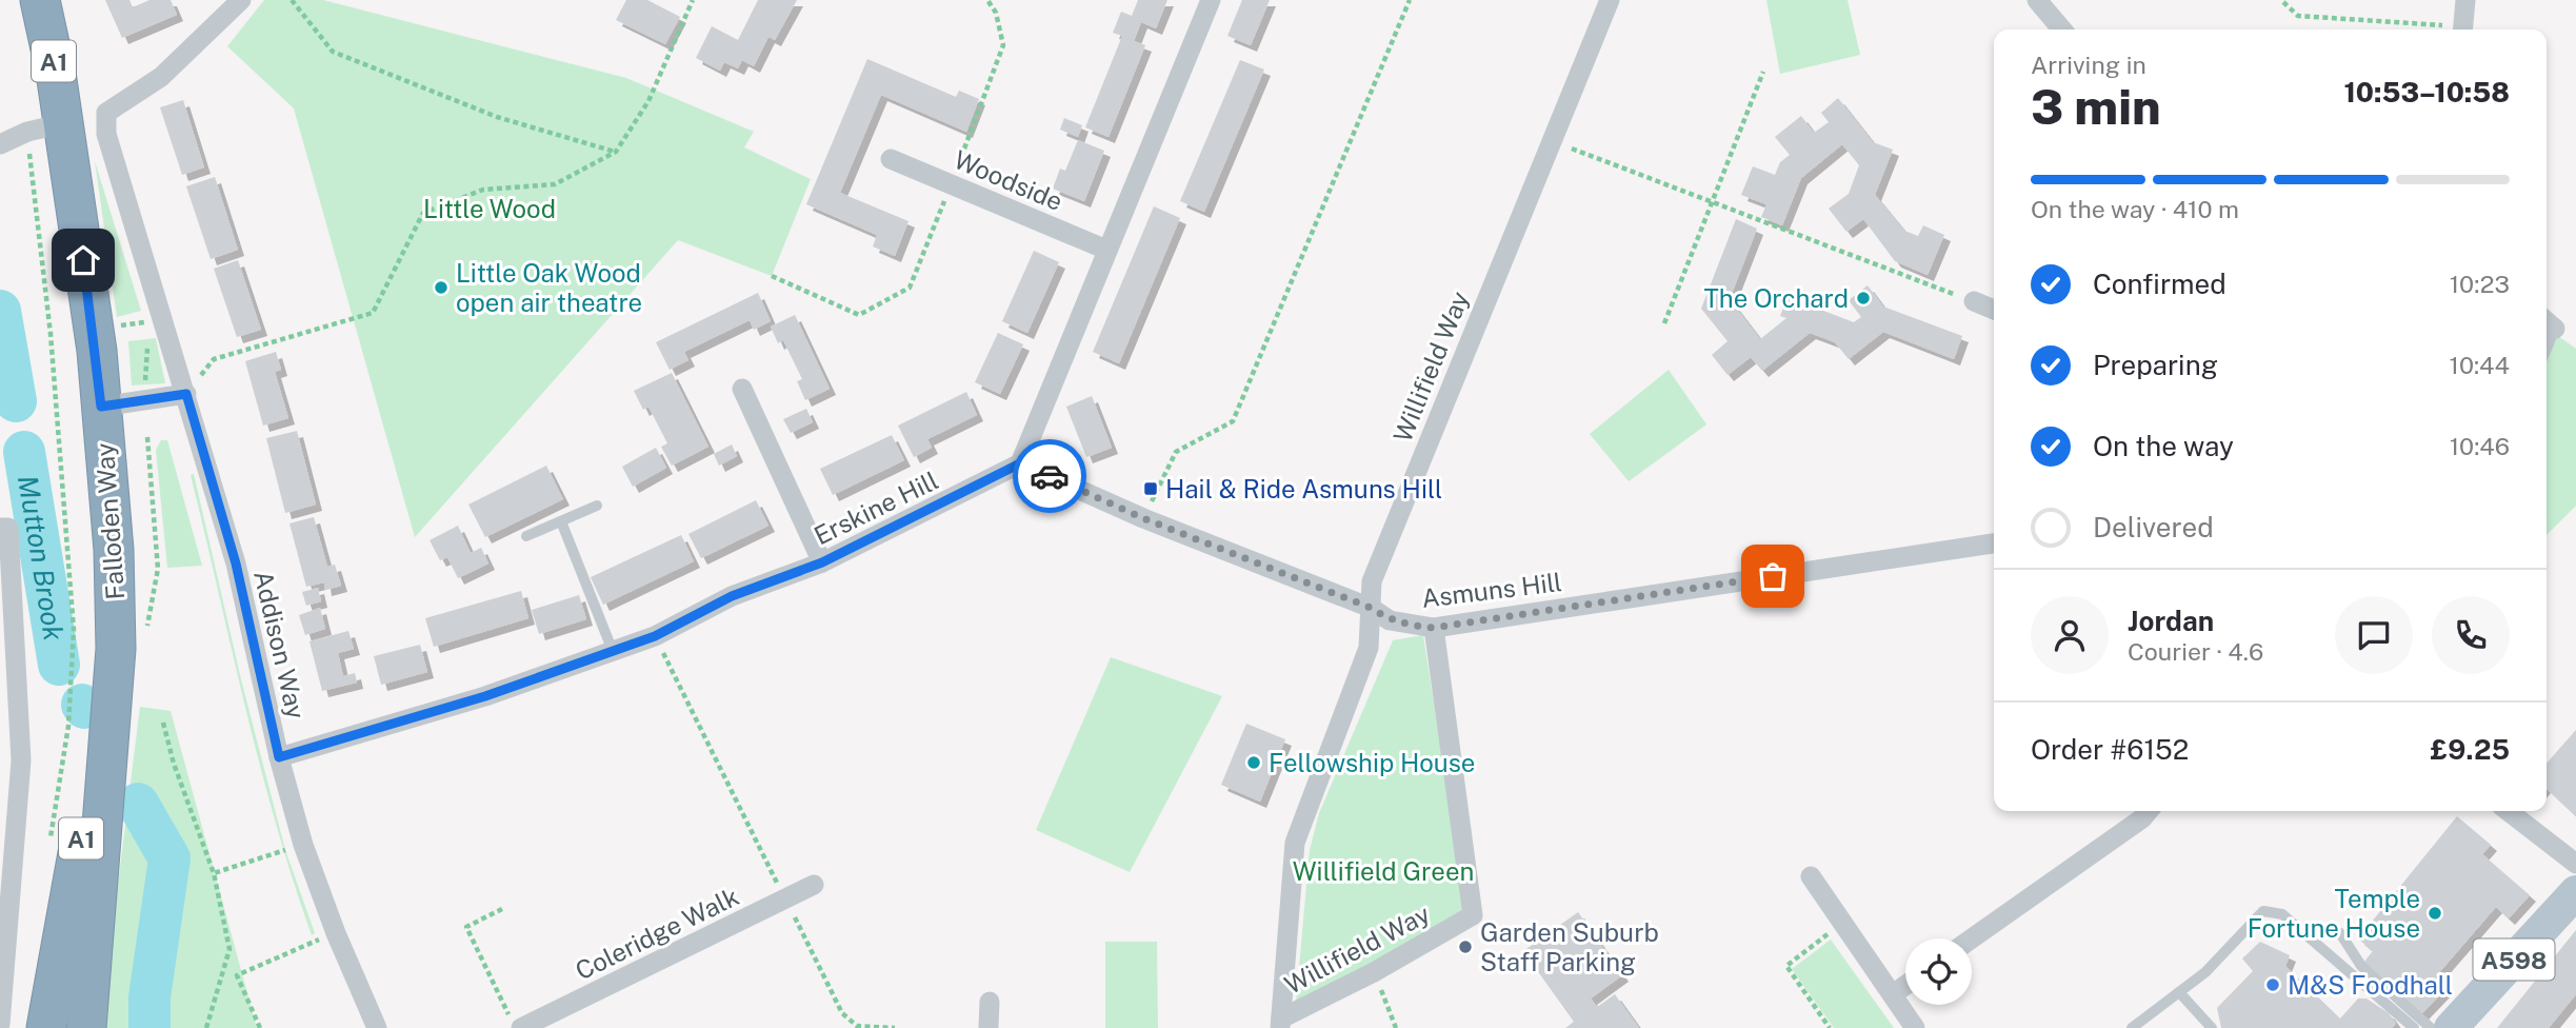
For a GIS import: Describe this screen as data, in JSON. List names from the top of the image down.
{
  "streets": {
    "highway": ["A1", "Falloden Way"],
    "main road": ["A598"],
    "street": [
      "Woodside",
      "Willifield Way",
      "Erskine Hill",
      "Asmuns Hill",
      "Addison Way",
      "Coleridge Walk"
    ]
  },
  "crossings": [
    ["Willifield Way", "Asmuns Hill"],
    ["Erskine Hill", "Asmuns Hill"],
    ["Erskine Hill", "Addison Way"]
  ],
  "water": ["Mutton Brook"],
  "parks": ["Little Wood", "Willifield Green"],
  "places": {
    "other": [
      "Little Oak Wood open air theatre",
      "The Orchard",
      "Fellowship House",
      "Temple Fortune House",
      "Garden Suburb Staff Parking",
      "M&S Foodhall"
    ],
    "transit": ["Hail & Ride Asmuns Hill"]
  },
  "page": {
    "heading": ["3 min", "Arriving in", "10:53–10:58"],
    "panel": [
      "Jordan",
      "Courier · 4.6",
      "Order #6152",
      "£9.25"
    ],
    "bar": "On the way · 410 m",
    "list": [
      ["Confirmed", "10:23"],
      ["Preparing", "10:44"],
      ["On the way", "10:46"],
      "Delivered"
    ]
  }
}
